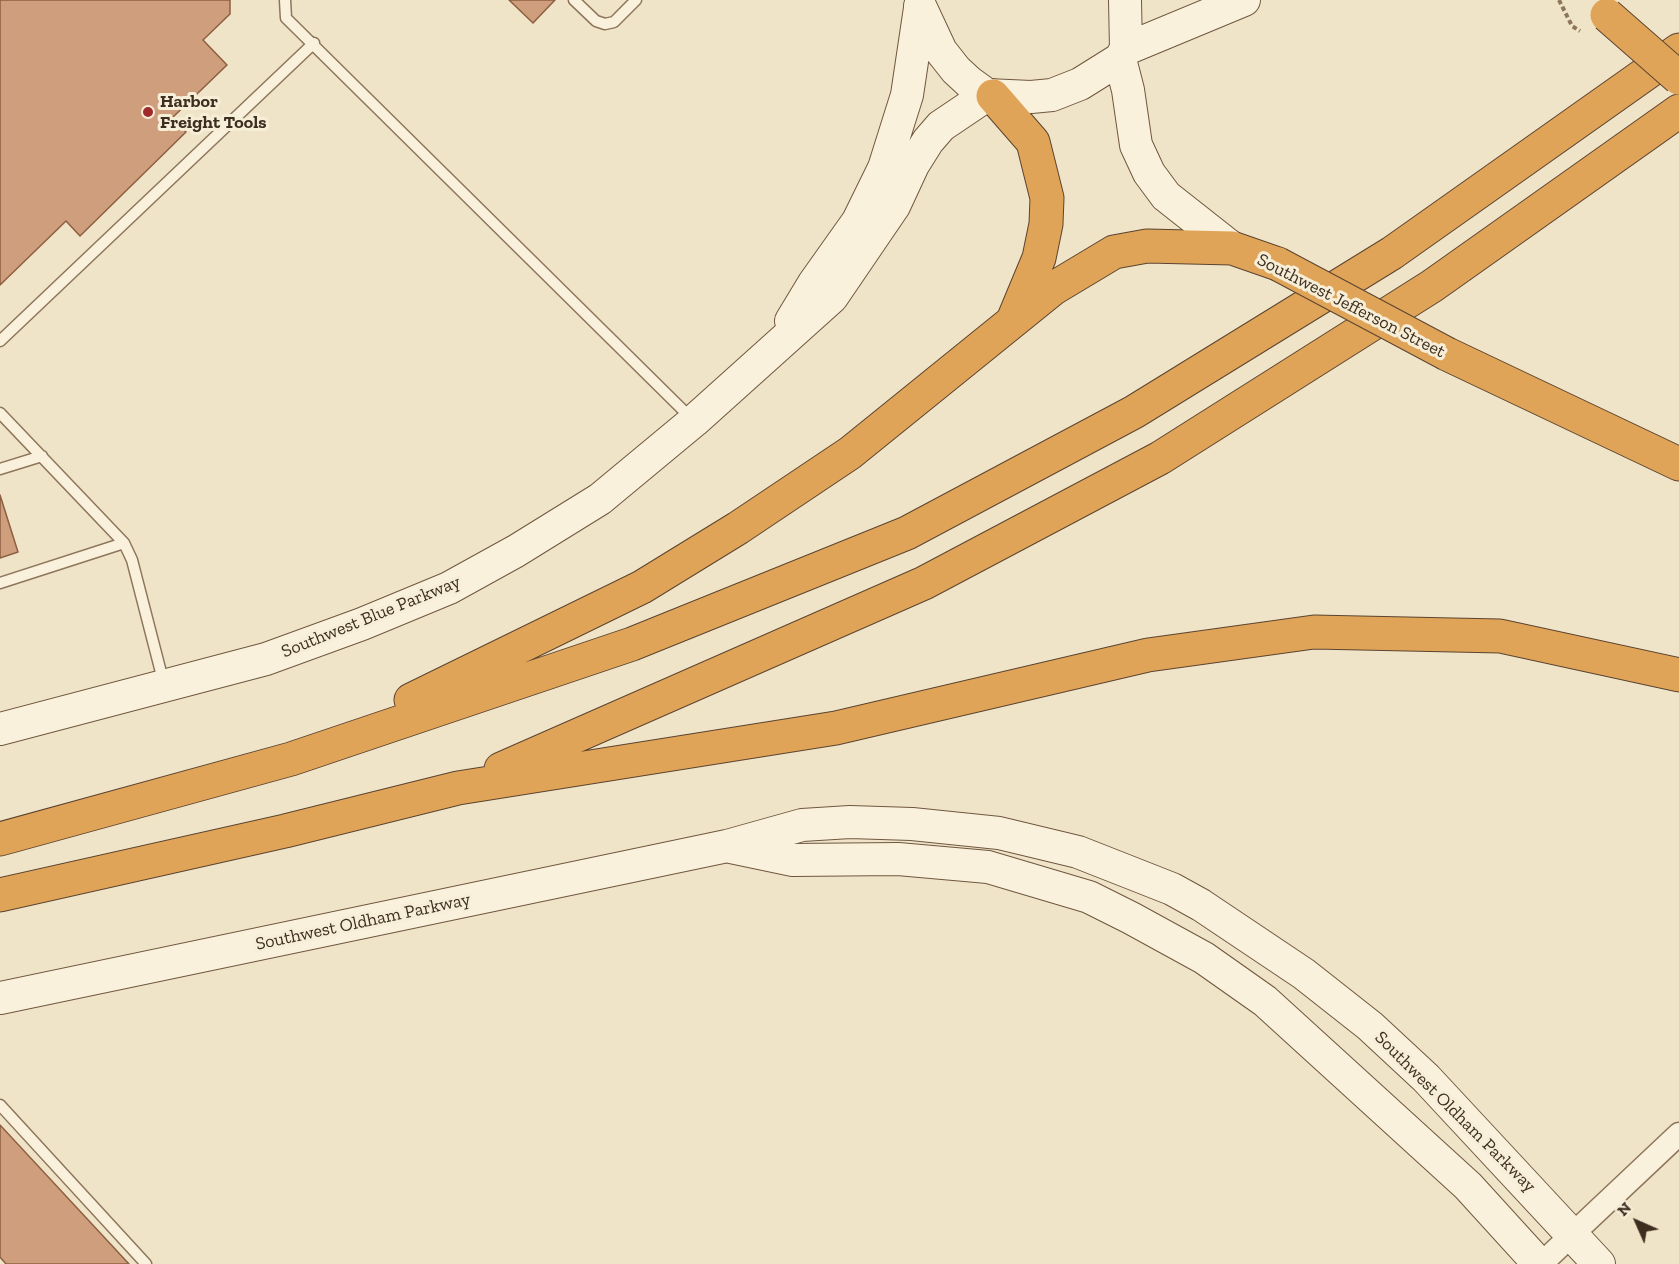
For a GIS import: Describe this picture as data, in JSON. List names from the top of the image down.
{
  "streets": {
    "highway": ["Southwest Jefferson Street"],
    "street": ["Southwest Blue Parkway", "Southwest Oldham Parkway"]
  },
  "places": ["Harbor Freight Tools"],
  "north": "top left"
}
